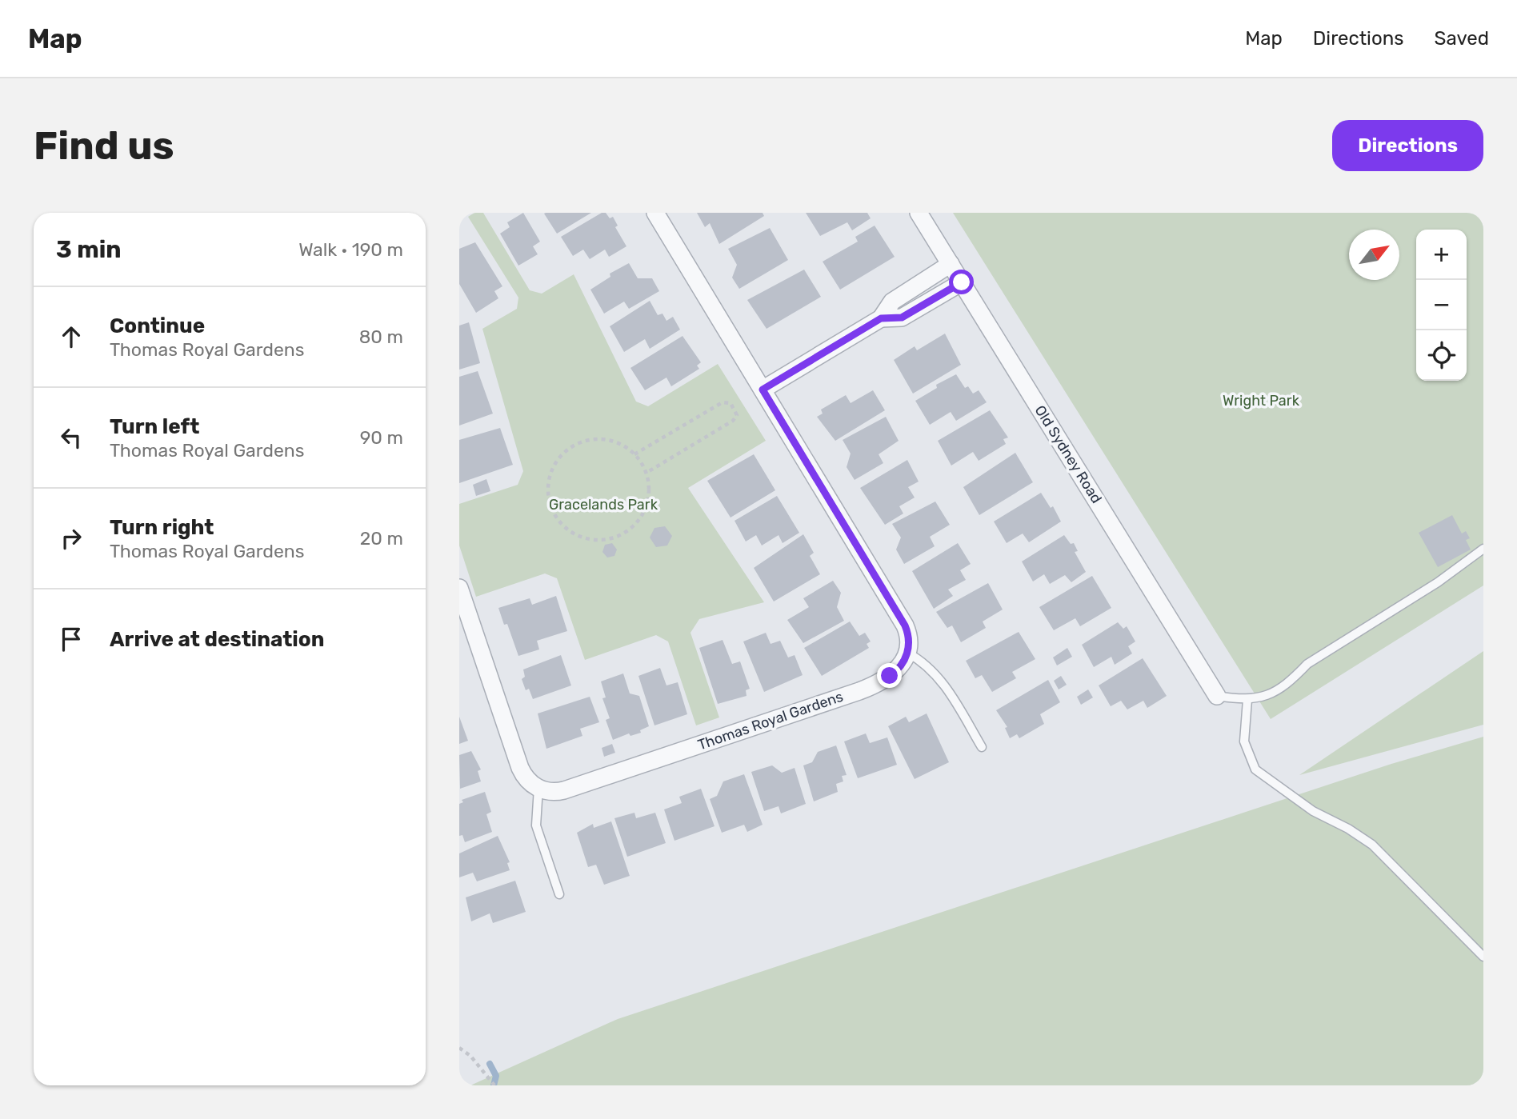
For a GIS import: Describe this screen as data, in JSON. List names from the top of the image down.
{
  "streets": {
    "street": ["Old Sydney Road", "Thomas Royal Gardens"]
  },
  "parks": ["Wright Park", "Gracelands Park"],
  "north": "top right",
  "page": {
    "header": "Map",
    "nav": ["Map", "Directions", "Saved"],
    "buttons": "Directions",
    "title": "Find us",
    "heading": ["3 min", "Walk · 190 m"],
    "map_buttons": ["+", "−"],
    "list": [
      ["Continue", "Thomas Royal Gardens", "80 m"],
      ["Turn left", "Thomas Royal Gardens", "90 m"],
      ["Turn right", "Thomas Royal Gardens", "20 m"],
      "Arrive at destination"
    ]
  }
}
